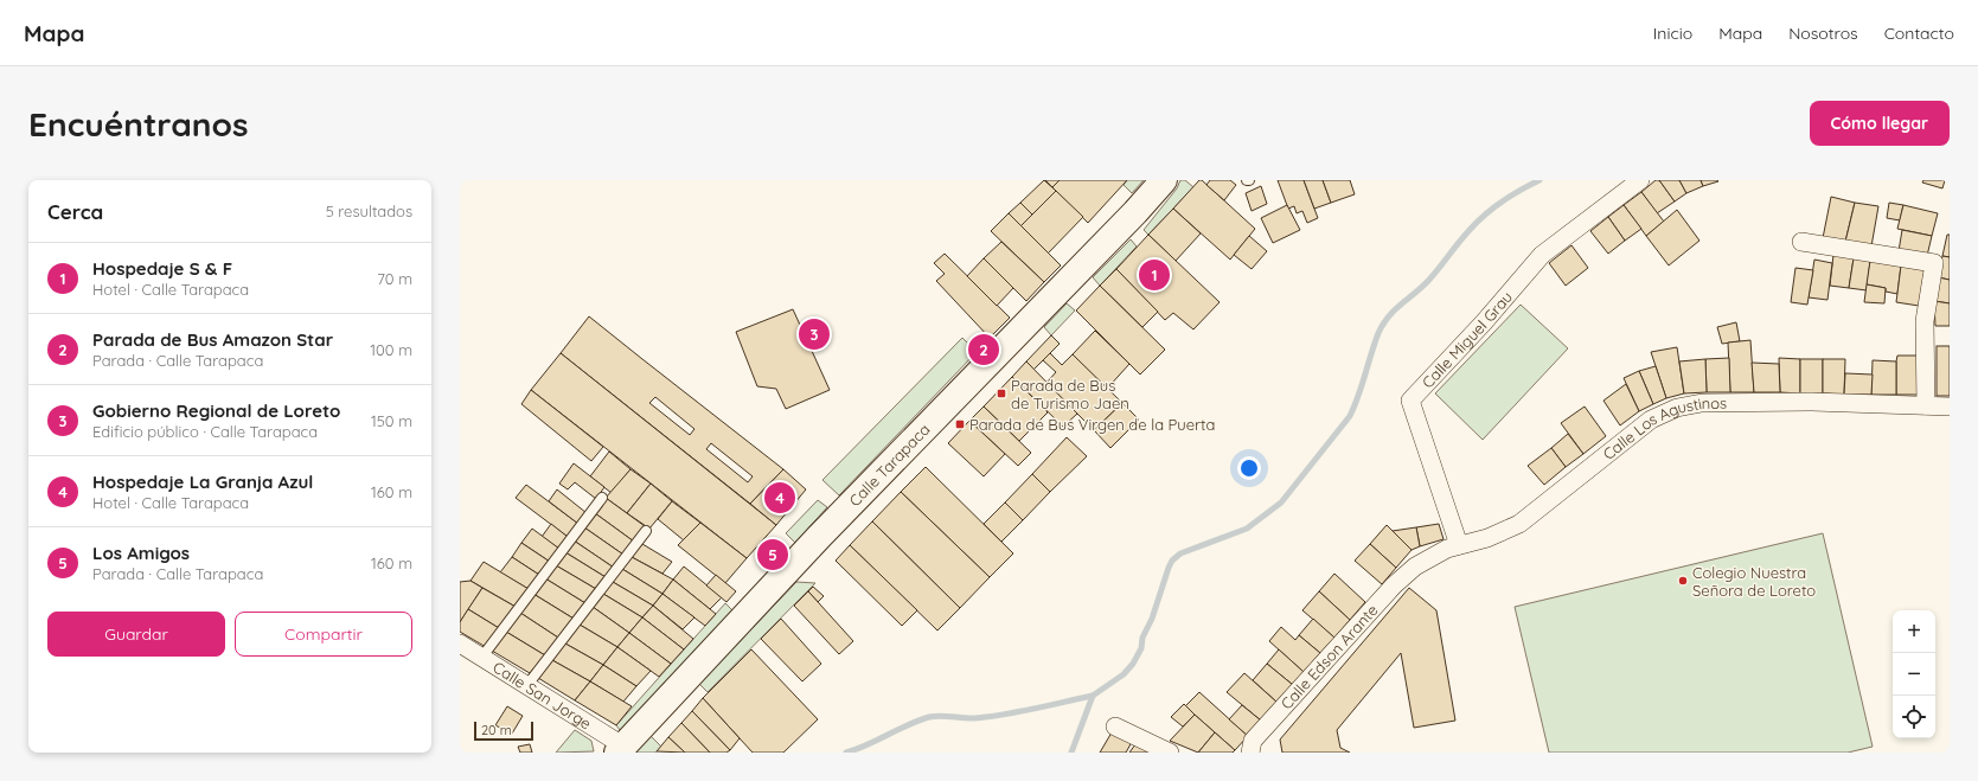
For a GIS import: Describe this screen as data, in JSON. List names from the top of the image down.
{
  "streets": {
    "main road": ["Calle Tarapaca"],
    "street": [
      "Calle Miguel Grau",
      "Calle Los Agustinos",
      "Calle Edson Arante",
      "Calle San Jorge"
    ]
  },
  "crossings": [
    ["Calle Miguel Grau", "Calle Los Agustinos"],
    ["Calle Los Agustinos", "Calle Edson Arante"],
    ["Calle Tarapaca", "Calle San Jorge"]
  ],
  "places": {
    "transit": ["Parada de Bus de Turismo Jaen", "Parada de Bus Virgen de la Puerta"],
    "other": ["Colegio Nuestra Señora de Loreto"]
  },
  "scale_bar": "20 m",
  "page": {
    "header": "Mapa",
    "nav": [
      "Inicio",
      "Mapa",
      "Nosotros",
      "Contacto"
    ],
    "buttons": [
      "Cómo llegar",
      ["Guardar", "Compartir"]
    ],
    "title": "Encuéntranos",
    "heading": ["Cerca", "5 resultados"],
    "list": [
      {
        "mark": "1",
        "name": "Hospedaje S & F",
        "note": "Hotel · Calle Tarapaca",
        "value": "70 m"
      },
      {
        "mark": "2",
        "name": "Parada de Bus Amazon Star",
        "note": "Parada · Calle Tarapaca",
        "value": "100 m"
      },
      {
        "mark": "3",
        "name": "Gobierno Regional de Loreto",
        "note": "Edificio público · Calle Tarapaca",
        "value": "150 m"
      },
      {
        "mark": "4",
        "name": "Hospedaje La Granja Azul",
        "note": "Hotel · Calle Tarapaca",
        "value": "160 m"
      },
      {
        "mark": "5",
        "name": "Los Amigos",
        "note": "Parada · Calle Tarapaca",
        "value": "160 m"
      }
    ],
    "pins": [
      "1",
      "3",
      "2",
      "4",
      "5"
    ],
    "map_buttons": ["+", "−"],
    "scale": "20 m"
  }
}
